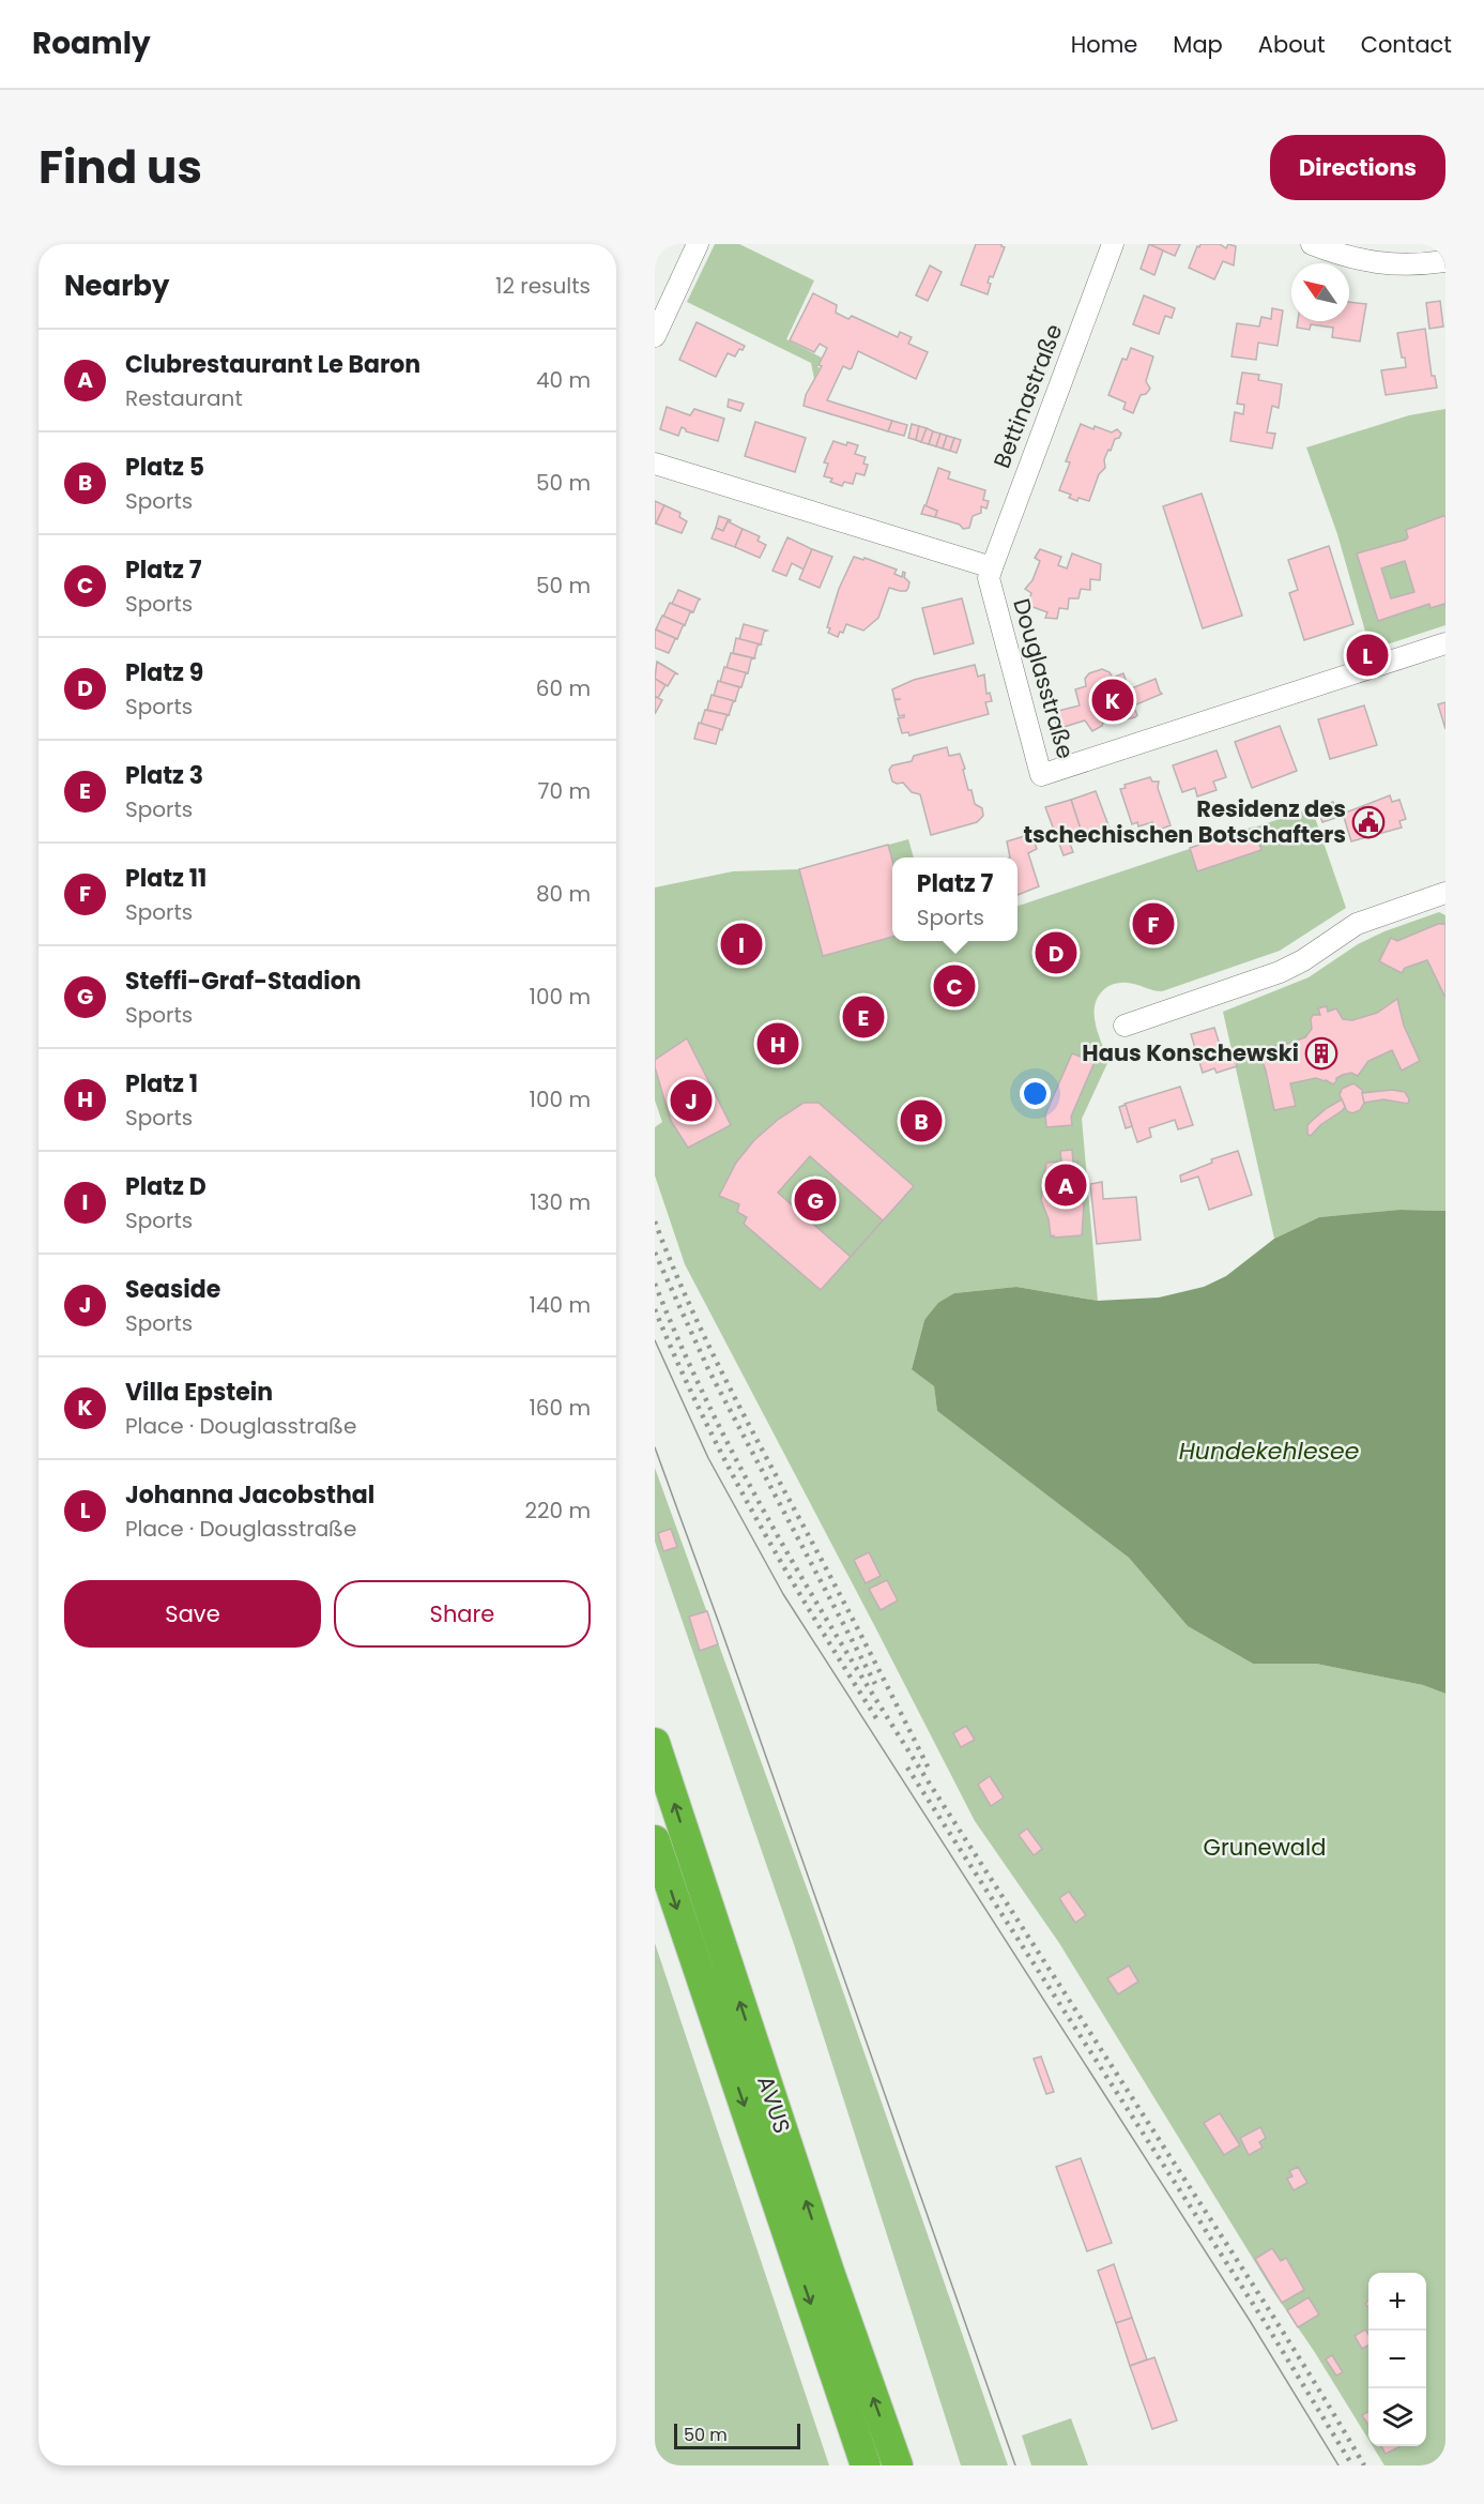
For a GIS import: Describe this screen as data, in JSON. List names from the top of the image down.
{
  "streets": {
    "highway": ["AVUS"],
    "street": ["Bettinastraße", "Douglasstraße"]
  },
  "crossings": [
    ["Bettinastraße", "Douglasstraße"]
  ],
  "water": ["Hundekehlesee"],
  "parks": ["Grunewald"],
  "places": {
    "public building": ["Residenz des tschechischen Botschafters"],
    "building": ["Haus Konschewski"]
  },
  "scale_bar": "50 m",
  "north": "top left",
  "page": {
    "header": "Roamly",
    "nav": [
      "Home",
      "Map",
      "About",
      "Contact"
    ],
    "title": "Find us",
    "buttons": [
      "Directions",
      ["Save", "Share"]
    ],
    "heading": ["Nearby", "12 results"],
    "list": [
      {
        "mark": "A",
        "name": "Clubrestaurant Le Baron",
        "note": "Restaurant",
        "value": "40 m"
      },
      {
        "mark": "B",
        "name": "Platz 5",
        "note": "Sports",
        "value": "50 m"
      },
      {
        "mark": "C",
        "name": "Platz 7",
        "note": "Sports",
        "value": "50 m"
      },
      {
        "mark": "D",
        "name": "Platz 9",
        "note": "Sports",
        "value": "60 m"
      },
      {
        "mark": "E",
        "name": "Platz 3",
        "note": "Sports",
        "value": "70 m"
      },
      {
        "mark": "F",
        "name": "Platz 11",
        "note": "Sports",
        "value": "80 m"
      },
      {
        "mark": "G",
        "name": "Steffi-Graf-Stadion",
        "note": "Sports",
        "value": "100 m"
      },
      {
        "mark": "H",
        "name": "Platz 1",
        "note": "Sports",
        "value": "100 m"
      },
      {
        "mark": "I",
        "name": "Platz D",
        "note": "Sports",
        "value": "130 m"
      },
      {
        "mark": "J",
        "name": "Seaside",
        "note": "Sports",
        "value": "140 m"
      },
      {
        "mark": "K",
        "name": "Villa Epstein",
        "note": "Place · Douglasstraße",
        "value": "160 m"
      },
      {
        "mark": "L",
        "name": "Johanna Jacobsthal",
        "note": "Place · Douglasstraße",
        "value": "220 m"
      }
    ],
    "pins": [
      "L",
      "K",
      "F",
      "I",
      "D",
      "C",
      "E",
      "H",
      "J",
      "B",
      "A",
      "G"
    ],
    "popup": ["Platz 7", "Sports"],
    "map_buttons": ["+", "−"],
    "scale": "50 m"
  }
}
